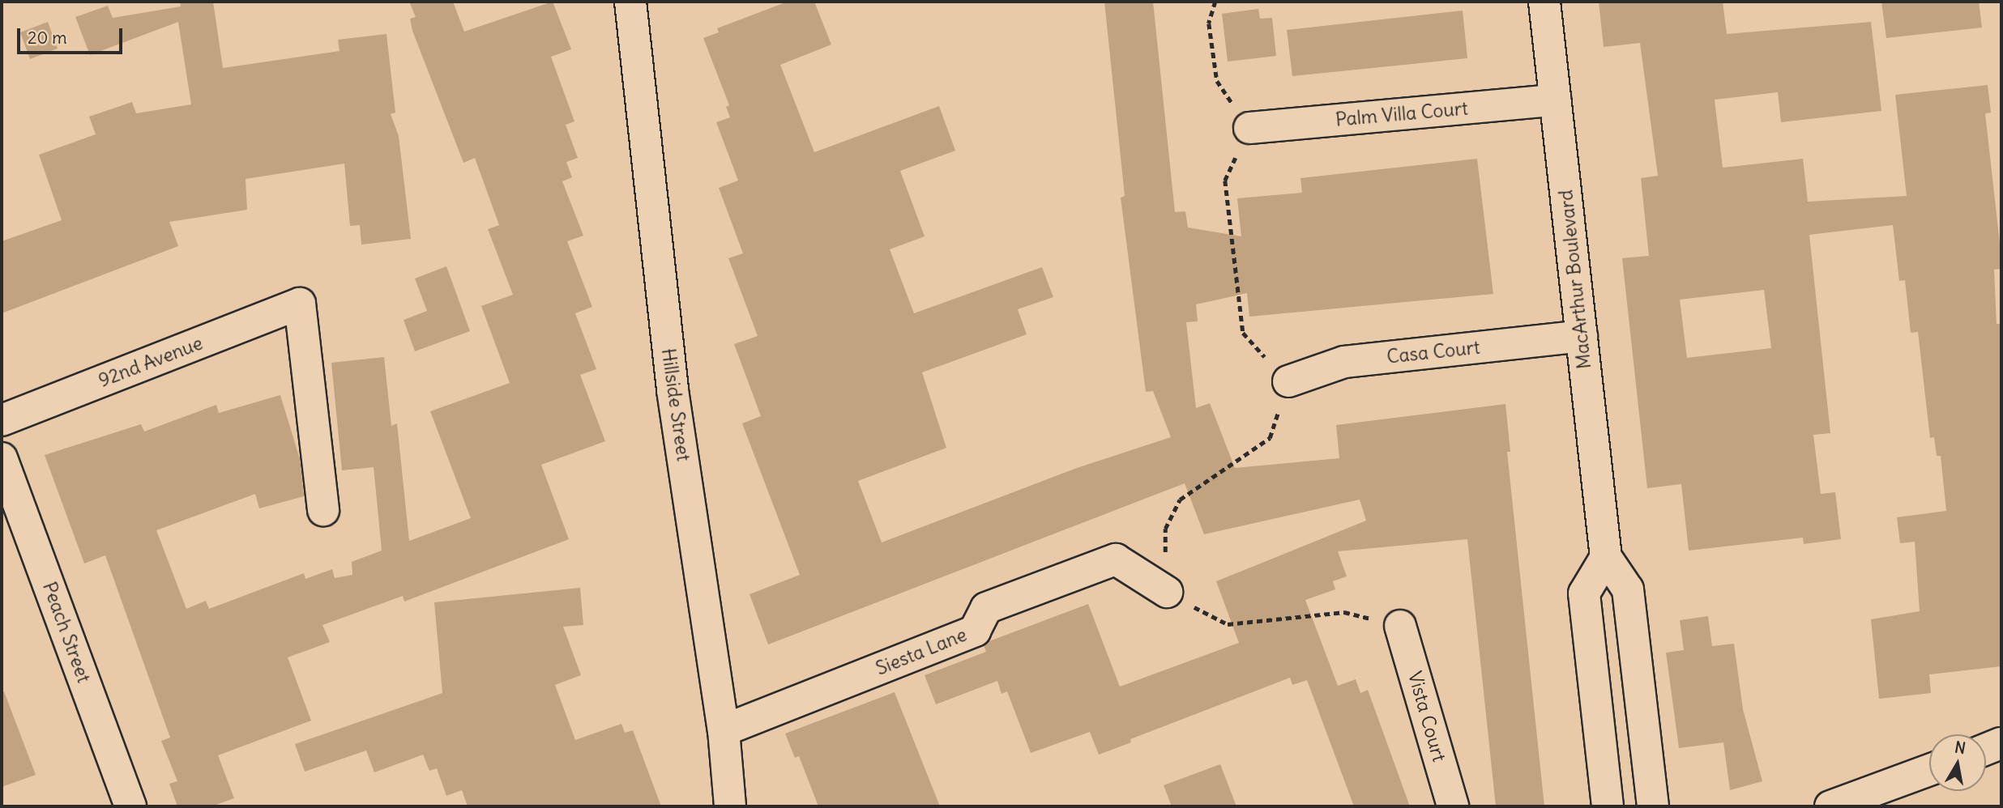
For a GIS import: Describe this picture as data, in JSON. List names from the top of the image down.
{
  "streets": {
    "street": [
      "Palm Villa Court",
      "MacArthur Boulevard",
      "Casa Court",
      "92nd Avenue",
      "Hillside Street",
      "Peach Street",
      "Siesta Lane",
      "Vista Court"
    ]
  },
  "crossings": [
    ["Palm Villa Court", "MacArthur Boulevard"],
    ["MacArthur Boulevard", "Casa Court"],
    ["Hillside Street", "Siesta Lane"]
  ],
  "scale_bar": "20 m",
  "north": "top"
}
